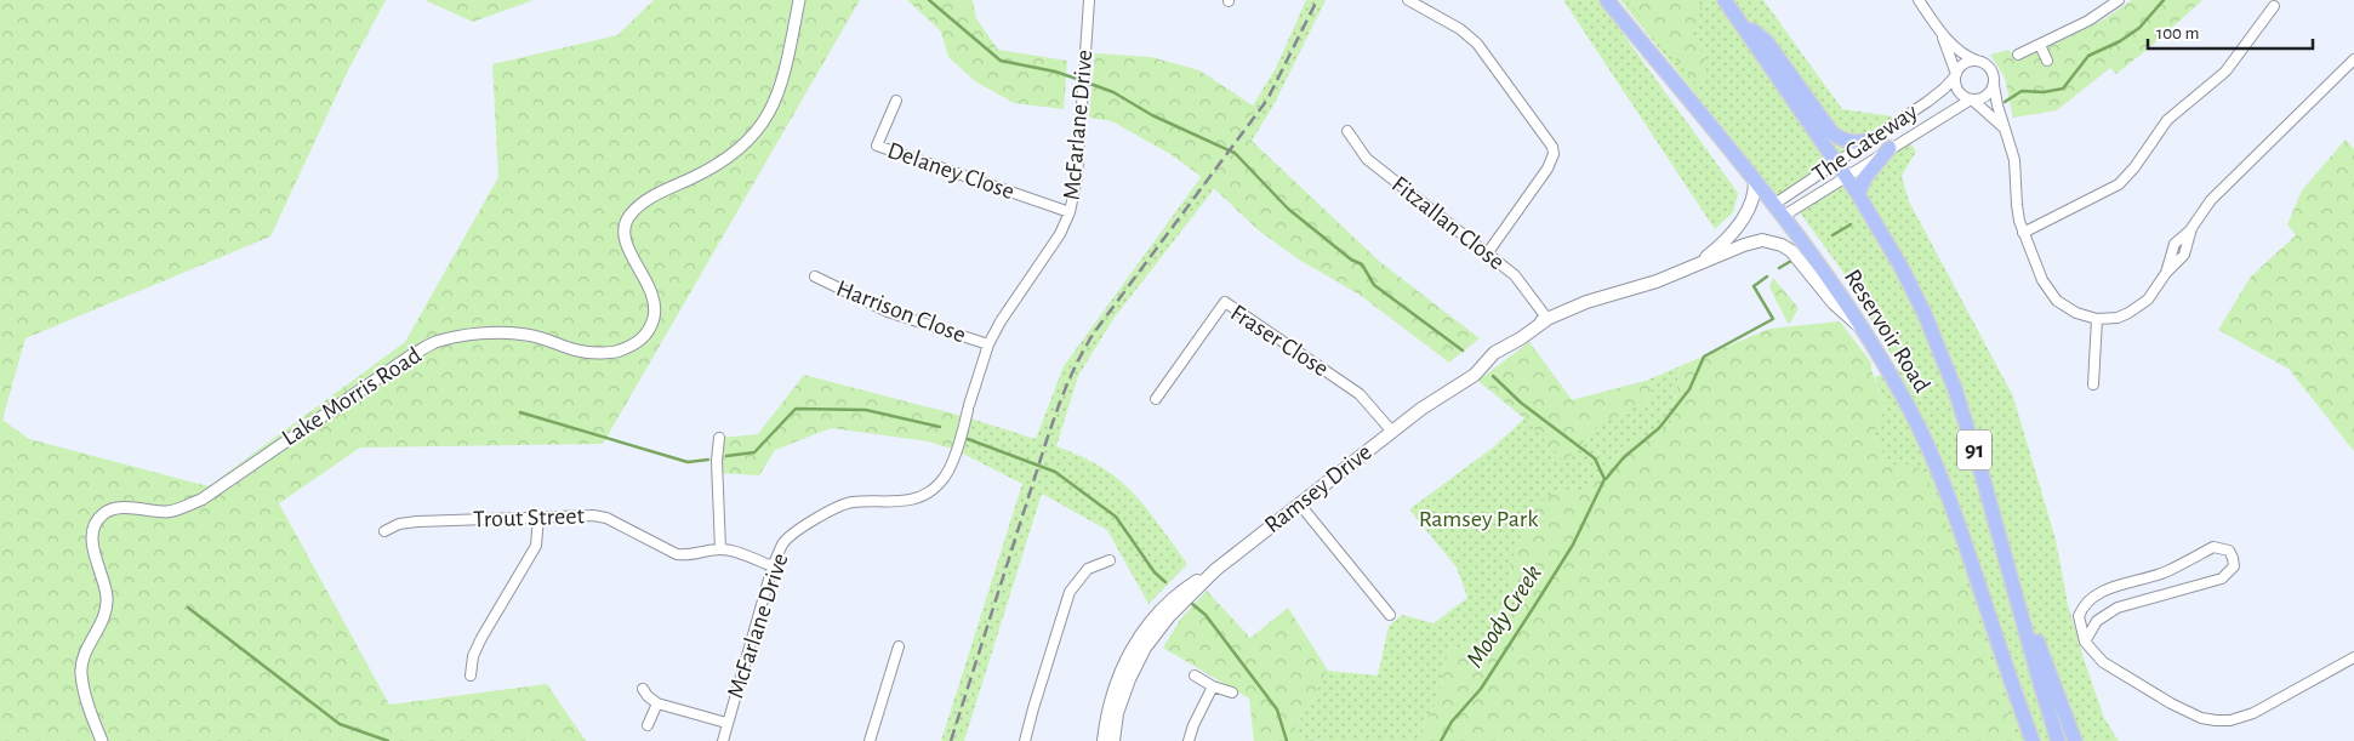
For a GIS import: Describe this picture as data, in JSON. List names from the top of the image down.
{
  "streets": {
    "main road": ["Reservoir Road", "91", "Ramsey Drive"],
    "street": [
      "McFarlane Drive",
      "The Gateway",
      "Delaney Close",
      "Fitzallan Close",
      "Harrison Close",
      "Fraser Close",
      "Lake Morris Road",
      "Trout Street"
    ]
  },
  "crossings": [
    ["McFarlane Drive", "Delaney Close"],
    ["McFarlane Drive", "Harrison Close"],
    ["McFarlane Drive", "Trout Street"],
    ["The Gateway", "Reservoir Road"],
    ["Fitzallan Close", "Ramsey Drive"],
    ["Reservoir Road", "Ramsey Drive"],
    ["Fraser Close", "Ramsey Drive"]
  ],
  "water": ["Moody Creek"],
  "parks": ["Ramsey Park"],
  "scale_bar": "100 m"
}
